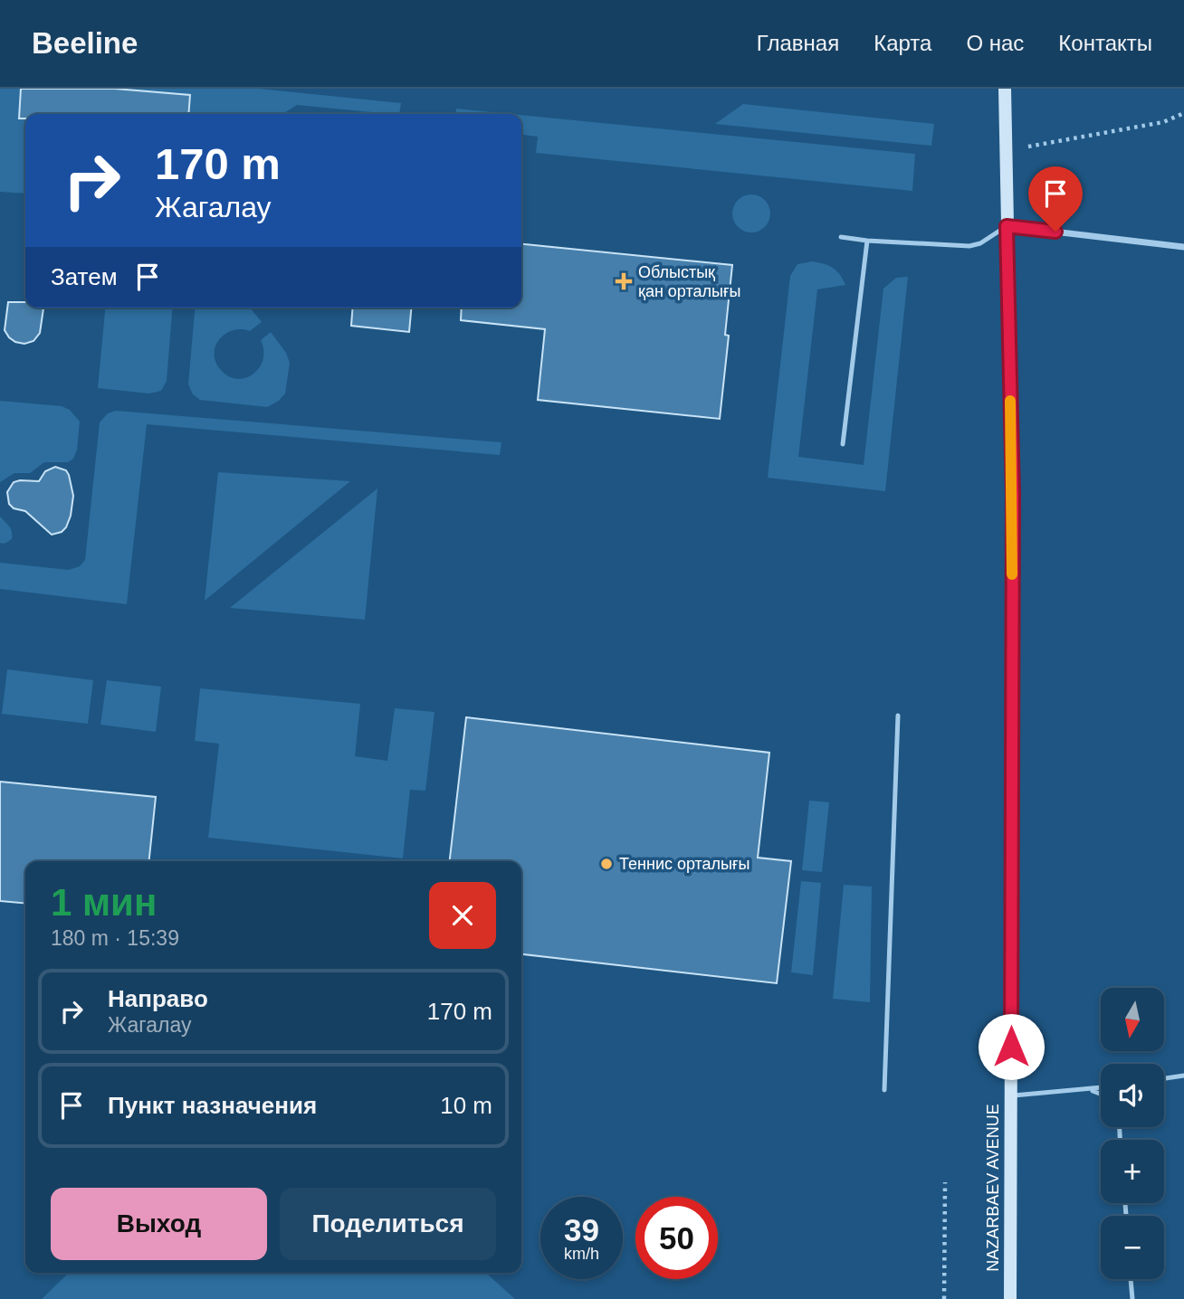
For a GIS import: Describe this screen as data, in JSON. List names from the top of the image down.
{
  "streets": {
    "main road": ["NAZARBAEV AVENUE"]
  },
  "places": {
    "health": ["Облыстық қан орталығы"],
    "other": ["Теннис орталығы"]
  },
  "north": "bottom",
  "page": {
    "header": "Beeline",
    "nav": [
      "Главная",
      "Карта",
      "О нас",
      "Контакты"
    ],
    "turn": ["170 m", "Жагалау"],
    "then": "Затем",
    "heading": ["1 мин", "180 m · 15:39"],
    "list": [
      {
        "name": "Направо",
        "note": "Жагалау",
        "value": "170 m"
      },
      {
        "name": "Пункт назначения",
        "value": "10 m"
      }
    ],
    "map_buttons": ["+", "−"],
    "buttons": ["Выход", "Поделиться"],
    "speed": "39 km/h",
    "limit": "50"
  }
}
